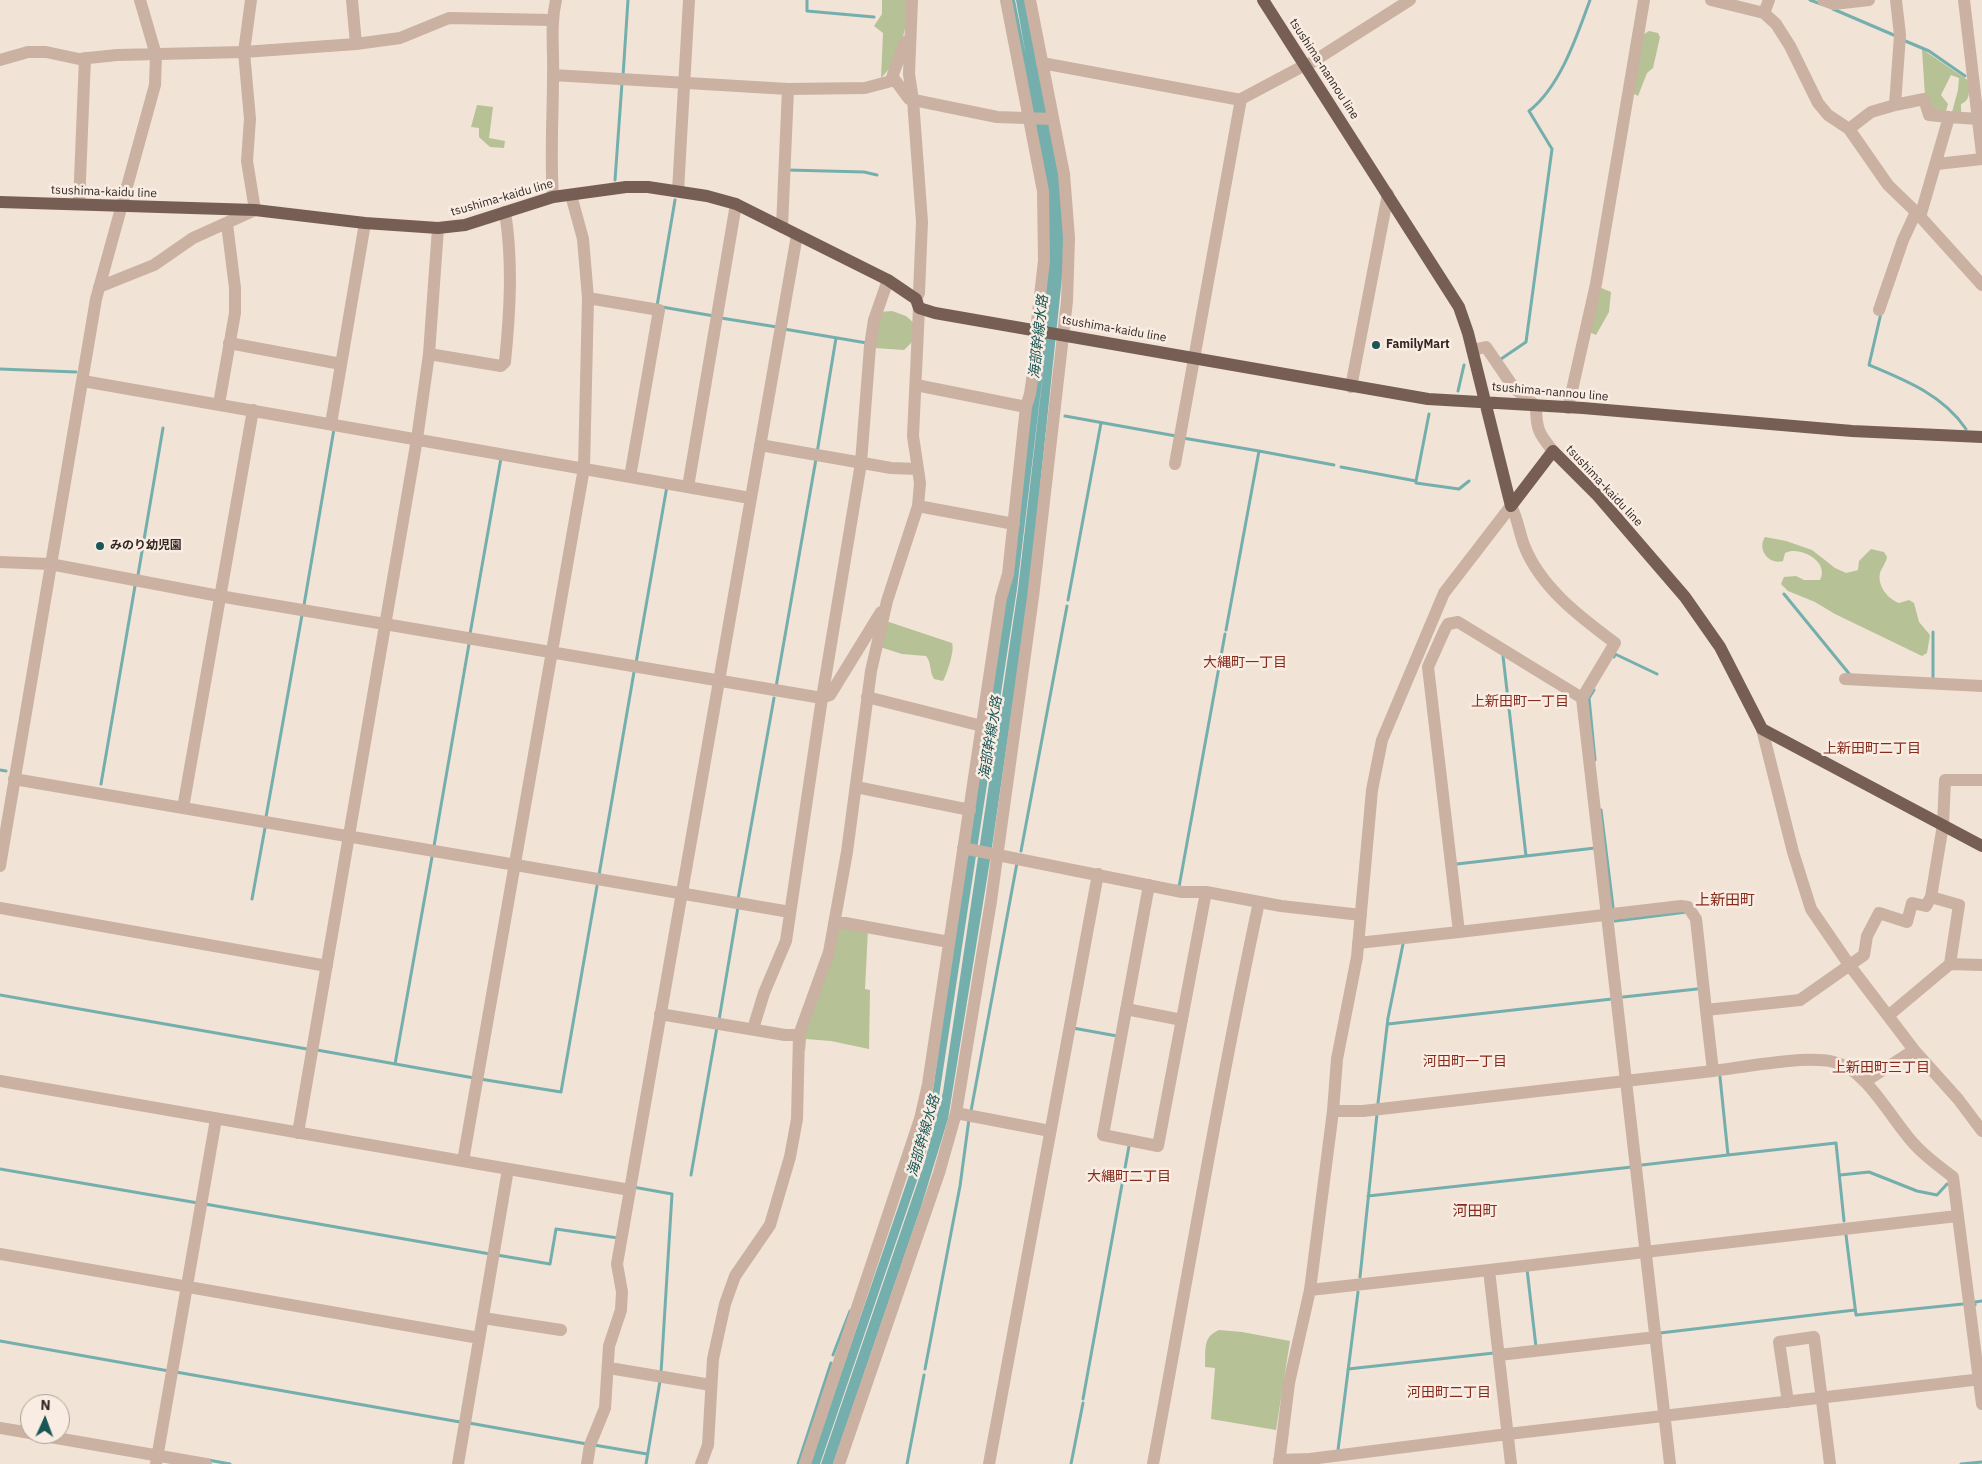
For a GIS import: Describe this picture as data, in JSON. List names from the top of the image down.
{
  "streets": {
    "main road": ["tsushima-nannou line", "tsushima-kaidu line"]
  },
  "crossings": [
    ["tsushima-nannou line", "tsushima-kaidu line"]
  ],
  "districts": [
    "大縄町一丁目",
    "上新田町一丁目",
    "上新田町二丁目",
    "上新田町",
    "河田町一丁目",
    "上新田町三丁目",
    "大縄町二丁目",
    "河田町",
    "河田町二丁目"
  ],
  "water": ["海部幹線水路"],
  "places": ["FamilyMart", "みのり幼児園"],
  "north": "top"
}
